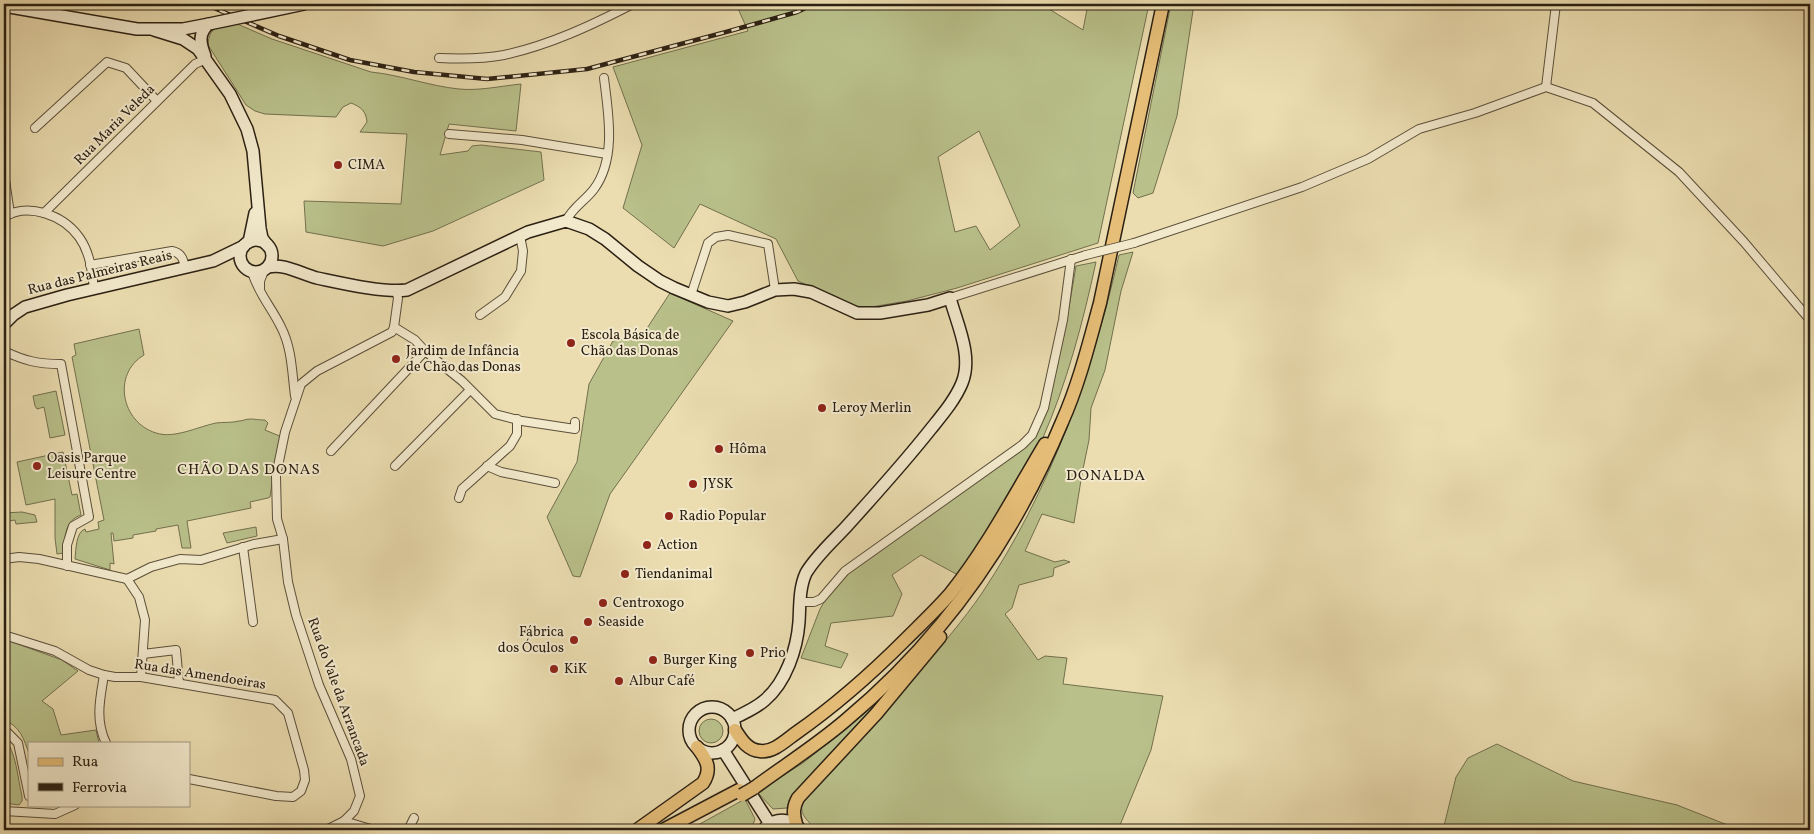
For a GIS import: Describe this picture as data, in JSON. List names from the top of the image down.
{
  "streets": {
    "street": [
      "Rua Maria Veleda",
      "Rua das Palmeiras Reais",
      "Rua das Amendoeiras",
      "Rua do Vale da Arrancada"
    ]
  },
  "districts": ["CHÃO DAS DONAS", "DONALDA"],
  "places": [
    "CIMA",
    "Escola Básica de Chão das Donas",
    "Jardim de Infância de Chão das Donas",
    "Leroy Merlin",
    "Hôma",
    "Oasis Parque Leisure Centre",
    "JYSK",
    "Radio Popular",
    "Action",
    "Tiendanimal",
    "Centroxogo",
    "Seaside",
    "Fábrica dos Óculos",
    "Prio",
    "Burger King",
    "KiK",
    "Albur Café"
  ],
  "legend": ["Rua", "Ferrovia"]
}
